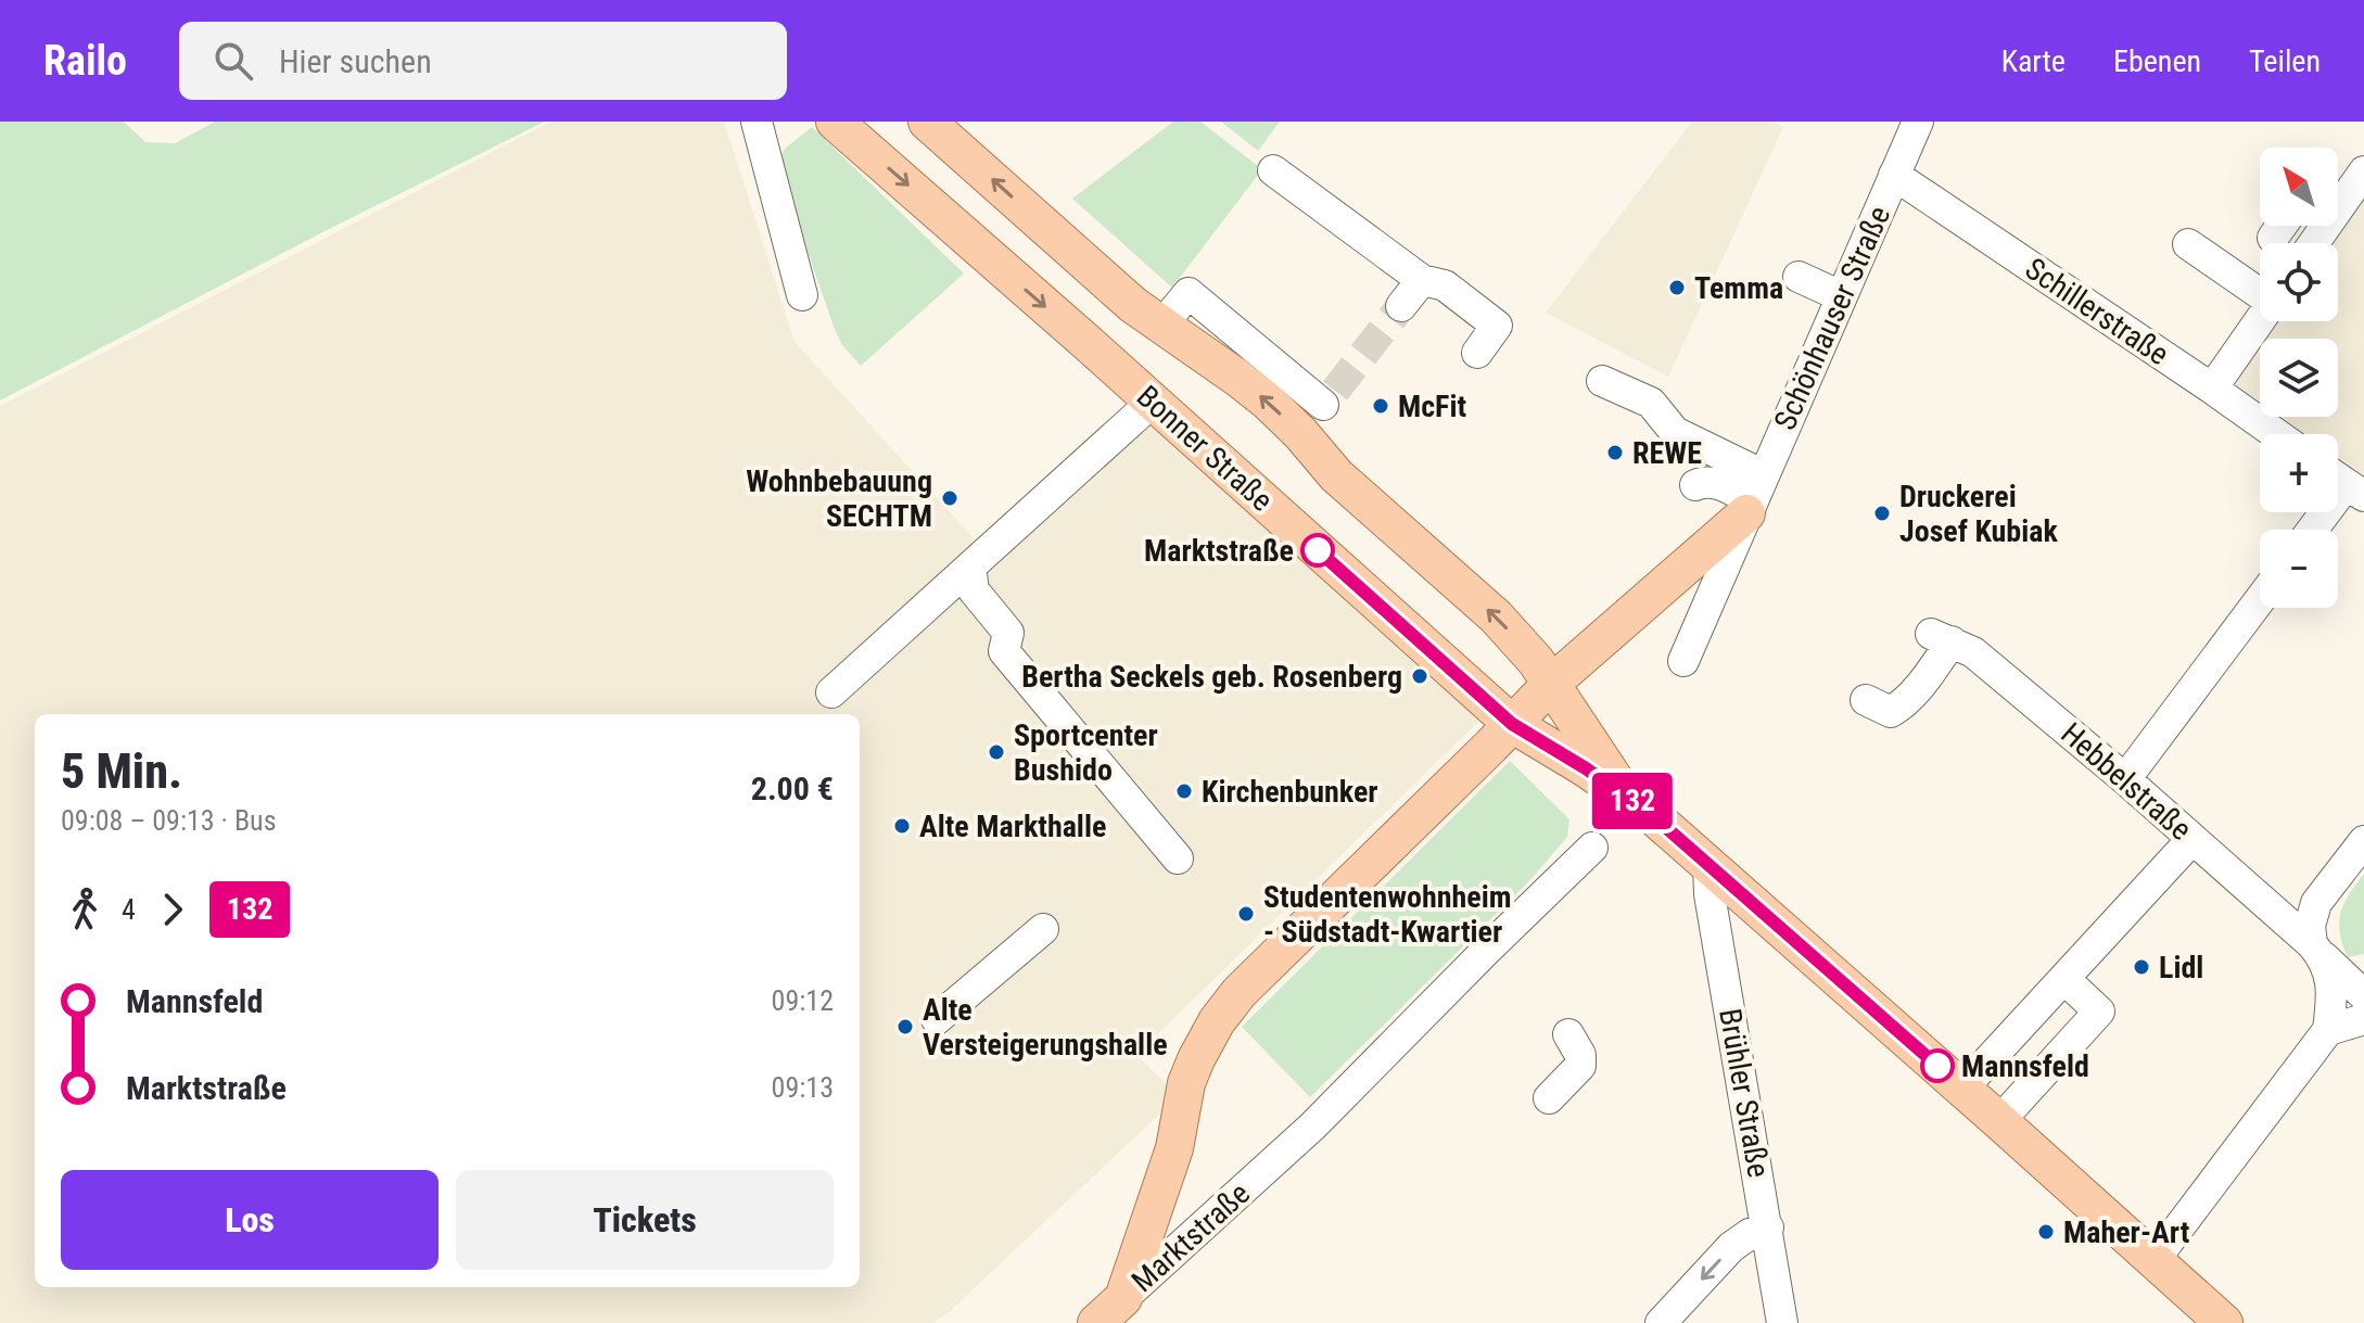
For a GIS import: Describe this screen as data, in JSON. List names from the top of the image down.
{
  "streets": {
    "main road": ["Schönhauser Straße", "Bonner Straße", "Marktstraße"],
    "street": ["Schillerstraße", "Hebbelstraße", "Brühler Straße"]
  },
  "crossings": [
    ["Schillerstraße", "Schönhauser Straße"],
    ["Schönhauser Straße", "Bonner Straße"],
    ["Schönhauser Straße", "Marktstraße"],
    ["Bonner Straße", "Brühler Straße"],
    ["Bonner Straße", "Marktstraße"]
  ],
  "places": [
    "Temma",
    "McFit",
    "REWE",
    "Wohnbebauung SECHTM",
    "Druckerei Josef Kubiak",
    "Marktstraße",
    "Bertha Seckels geb. Rosenberg",
    "Sportcenter Bushido",
    "Kirchenbunker",
    "Alte Markthalle",
    "Studentenwohnheim - Südstadt-Kwartier",
    "Lidl",
    "Alte Versteigerungshalle",
    "Mannsfeld",
    "Maher-Art"
  ],
  "lines": ["bus line 132"],
  "north": "top left",
  "page": {
    "header": "Railo",
    "search": "Hier suchen",
    "nav": ["Karte", "Ebenen", "Teilen"],
    "on_map": "132",
    "map_buttons": ["+", "−"],
    "heading": ["5 Min.", "09:08 – 09:13 · Bus", "2.00 €"],
    "legs": ["4", "132"],
    "list": [
      {
        "name": "Mannsfeld",
        "value": "09:12"
      },
      {
        "name": "Marktstraße",
        "value": "09:13"
      }
    ],
    "buttons": ["Los", "Tickets"]
  }
}
